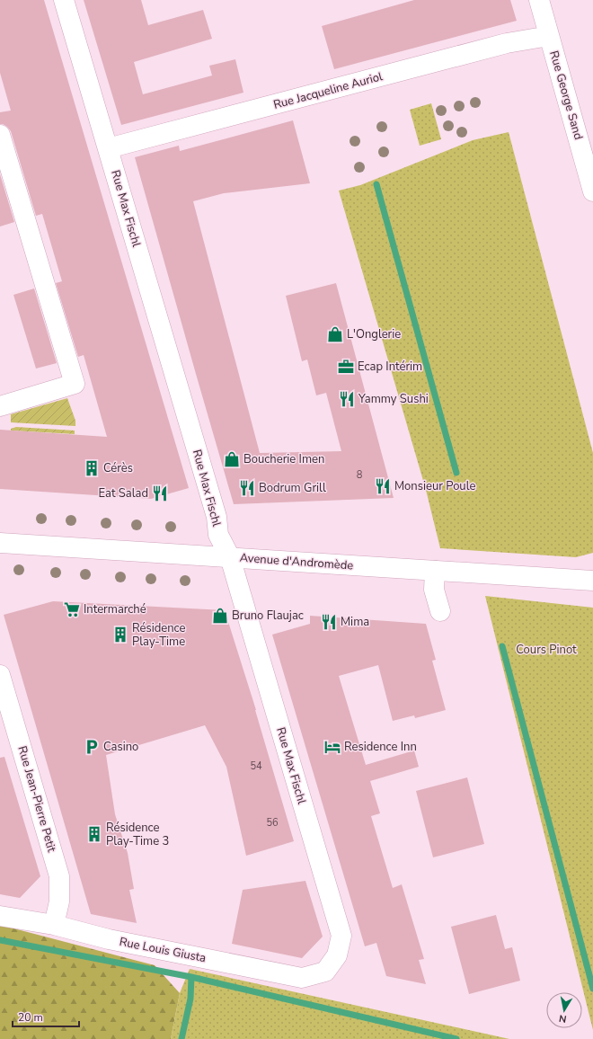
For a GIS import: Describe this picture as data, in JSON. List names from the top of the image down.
{
  "streets": {
    "street": [
      "Rue Jacqueline Auriol",
      "Rue George Sand",
      "Rue Max Fischl",
      "Avenue d'Andromède",
      "Rue Jean-Pierre Petit",
      "Rue Louis Giusta"
    ]
  },
  "crossings": [
    ["Rue Jacqueline Auriol", "Rue George Sand"],
    ["Rue Jacqueline Auriol", "Rue Max Fischl"],
    ["Rue Max Fischl", "Avenue d'Andromède"],
    ["Rue Max Fischl", "Rue Louis Giusta"],
    ["Rue Jean-Pierre Petit", "Rue Louis Giusta"]
  ],
  "parks": ["Cours Pinot"],
  "places": {
    "shop": ["L'Onglerie", "Boucherie Imen", "Bruno Flaujac"],
    "office": ["Ecap Intérim"],
    "restaurant": [
      "Yammy Sushi",
      "Monsieur Poule",
      "Bodrum Grill",
      "Eat Salad",
      "Mima"
    ],
    "building": ["Cérès", "Résidence Play-Time", "Résidence Play-Time 3"],
    "supermarket": ["Intermarché"],
    "parking": ["Casino"],
    "hotel": ["Residence Inn"]
  },
  "house_numbers": ["8", "54", "56"],
  "scale_bar": "20 m",
  "north": "bottom"
}
